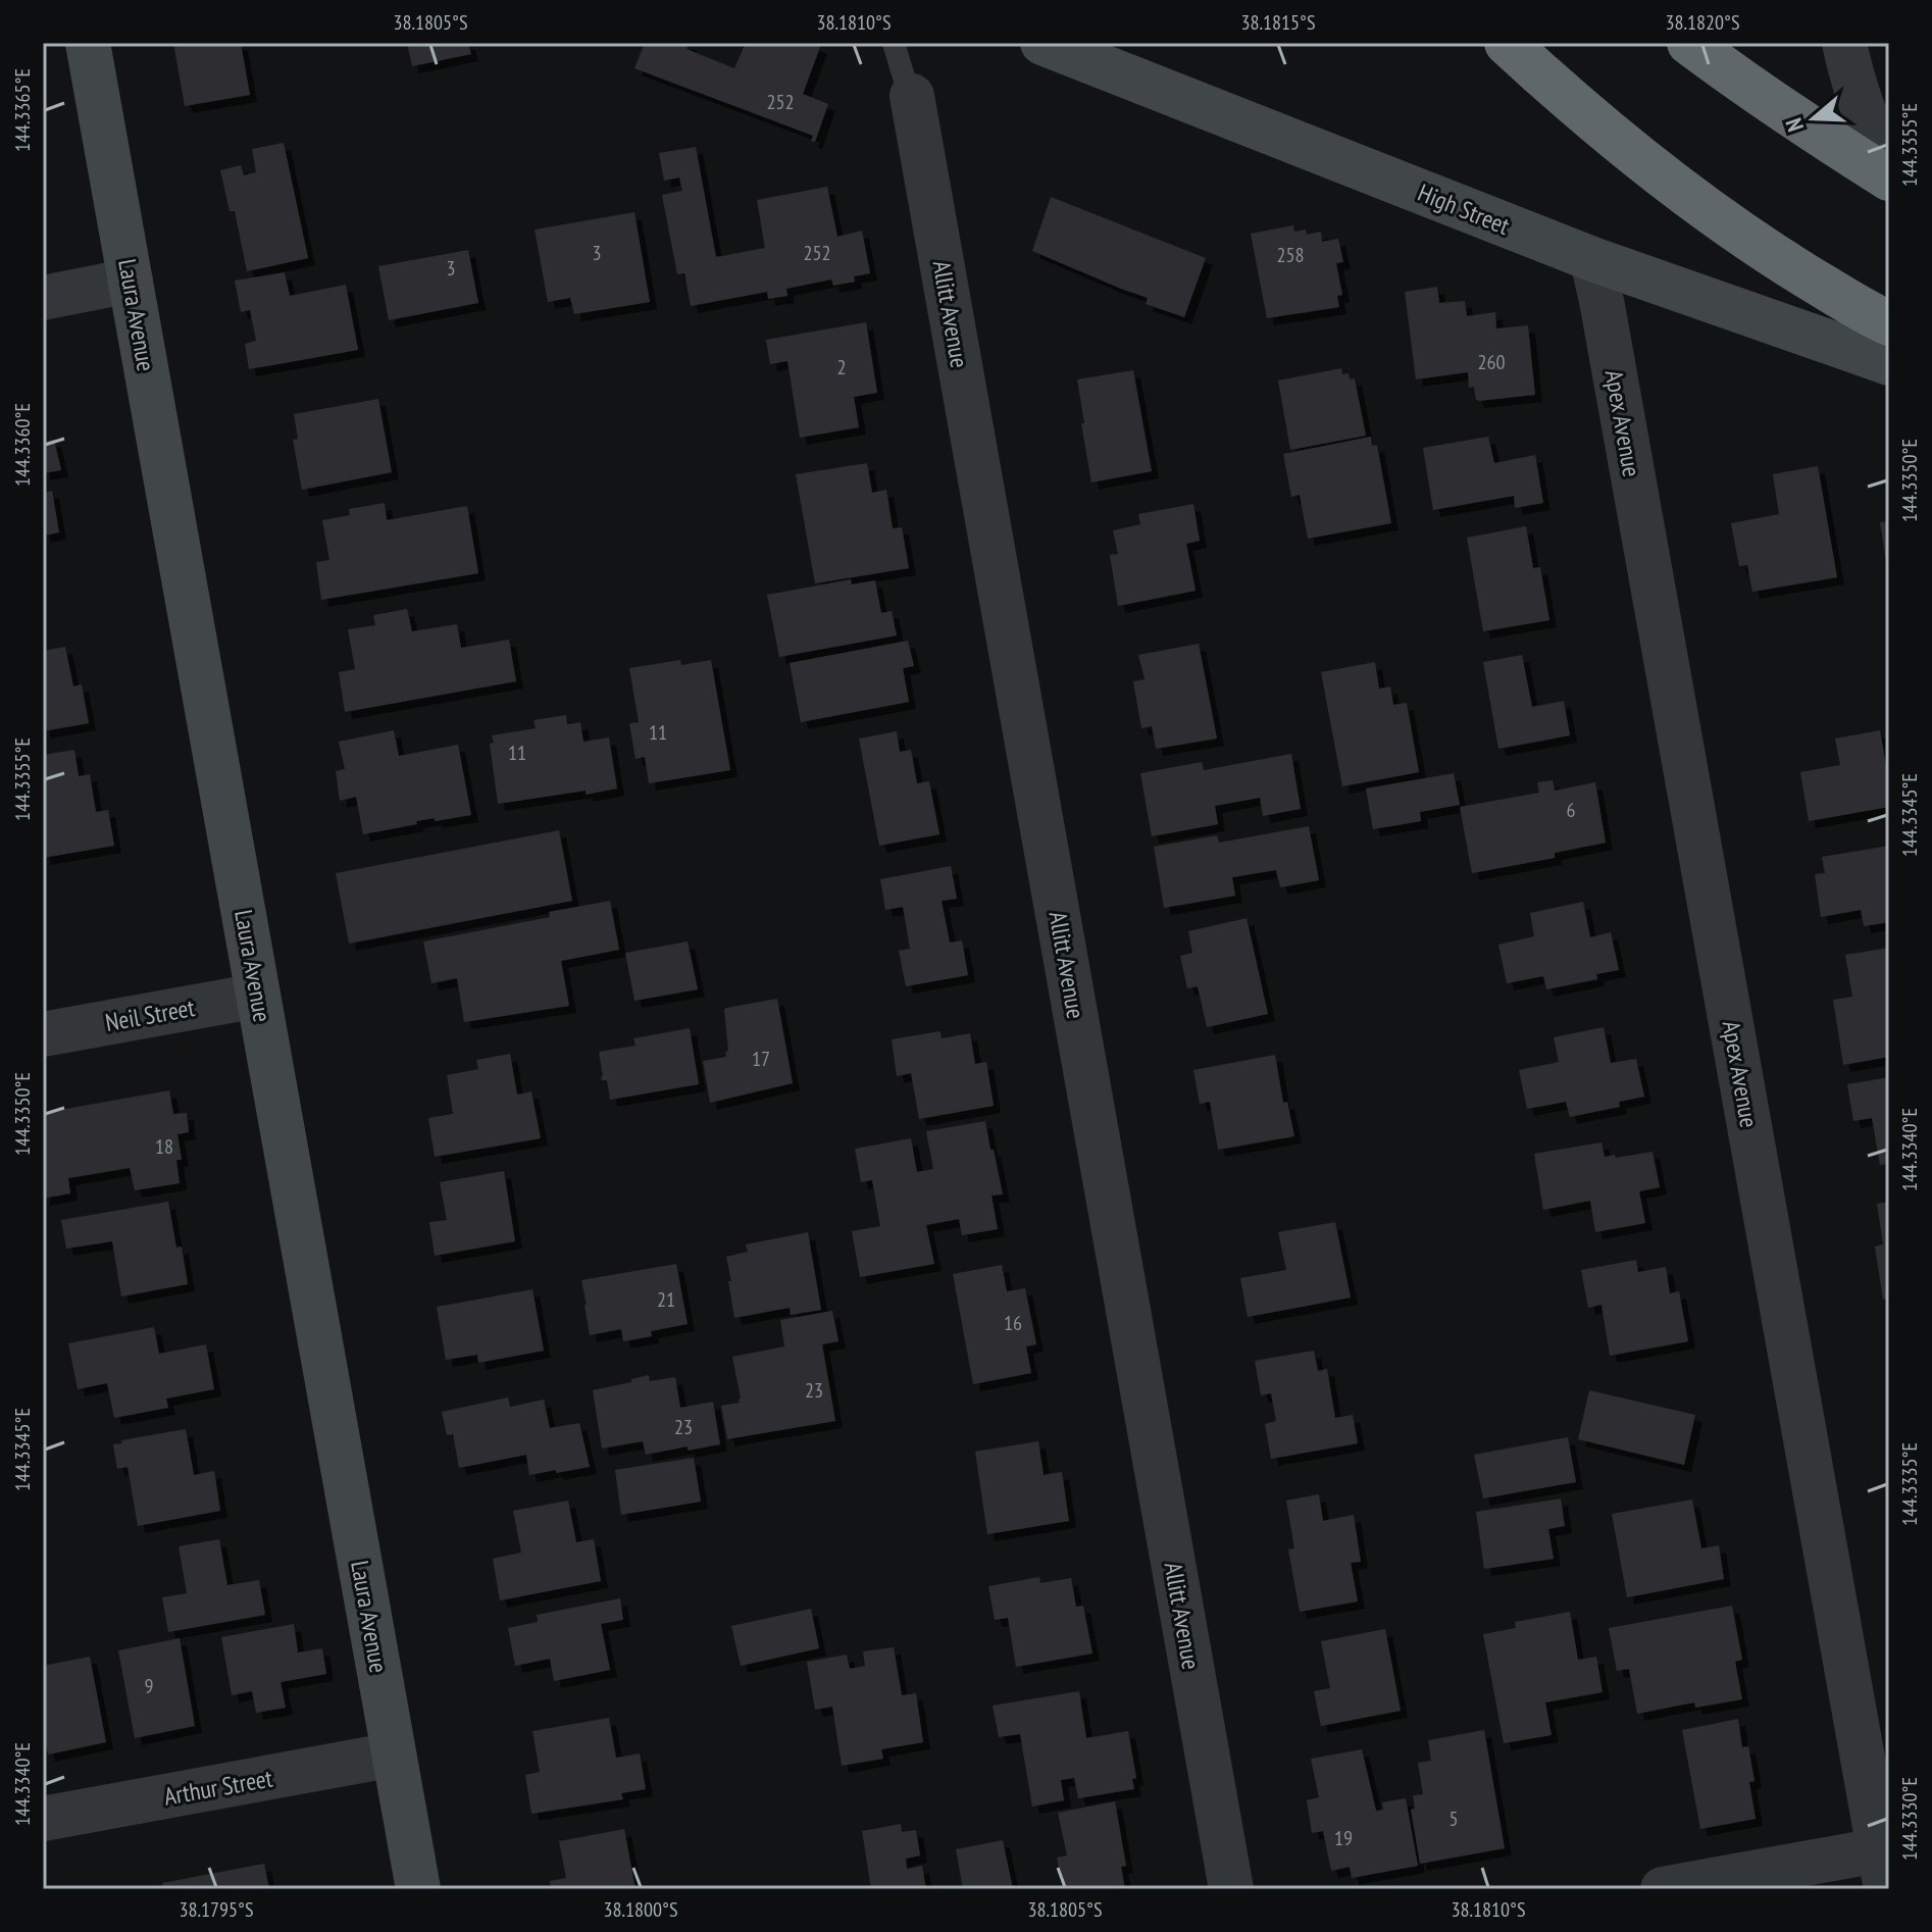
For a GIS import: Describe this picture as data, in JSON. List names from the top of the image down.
{
  "streets": {
    "street": [
      "High Street",
      "Allitt Avenue",
      "Laura Avenue",
      "Apex Avenue",
      "Neil Street",
      "Arthur Street"
    ]
  },
  "crossings": [
    ["High Street", "Apex Avenue"],
    ["Laura Avenue", "Neil Street"],
    ["Laura Avenue", "Arthur Street"]
  ],
  "house_numbers": [
    "252",
    "3",
    "252",
    "258",
    "3",
    "260",
    "2",
    "11",
    "11",
    "6",
    "17",
    "18",
    "21",
    "16",
    "23",
    "23",
    "9",
    "5",
    "19"
  ],
  "north": "left",
  "coordinates": [
    "38.1805°S",
    "38.1810°S",
    "38.1815°S",
    "38.1820°S",
    "144.3365°E",
    "144.3355°E",
    "144.3360°E",
    "144.3350°E",
    "144.3345°E",
    "144.3340°E",
    "144.3335°E",
    "144.3330°E",
    "38.1795°S",
    "38.1800°S"
  ]
}
